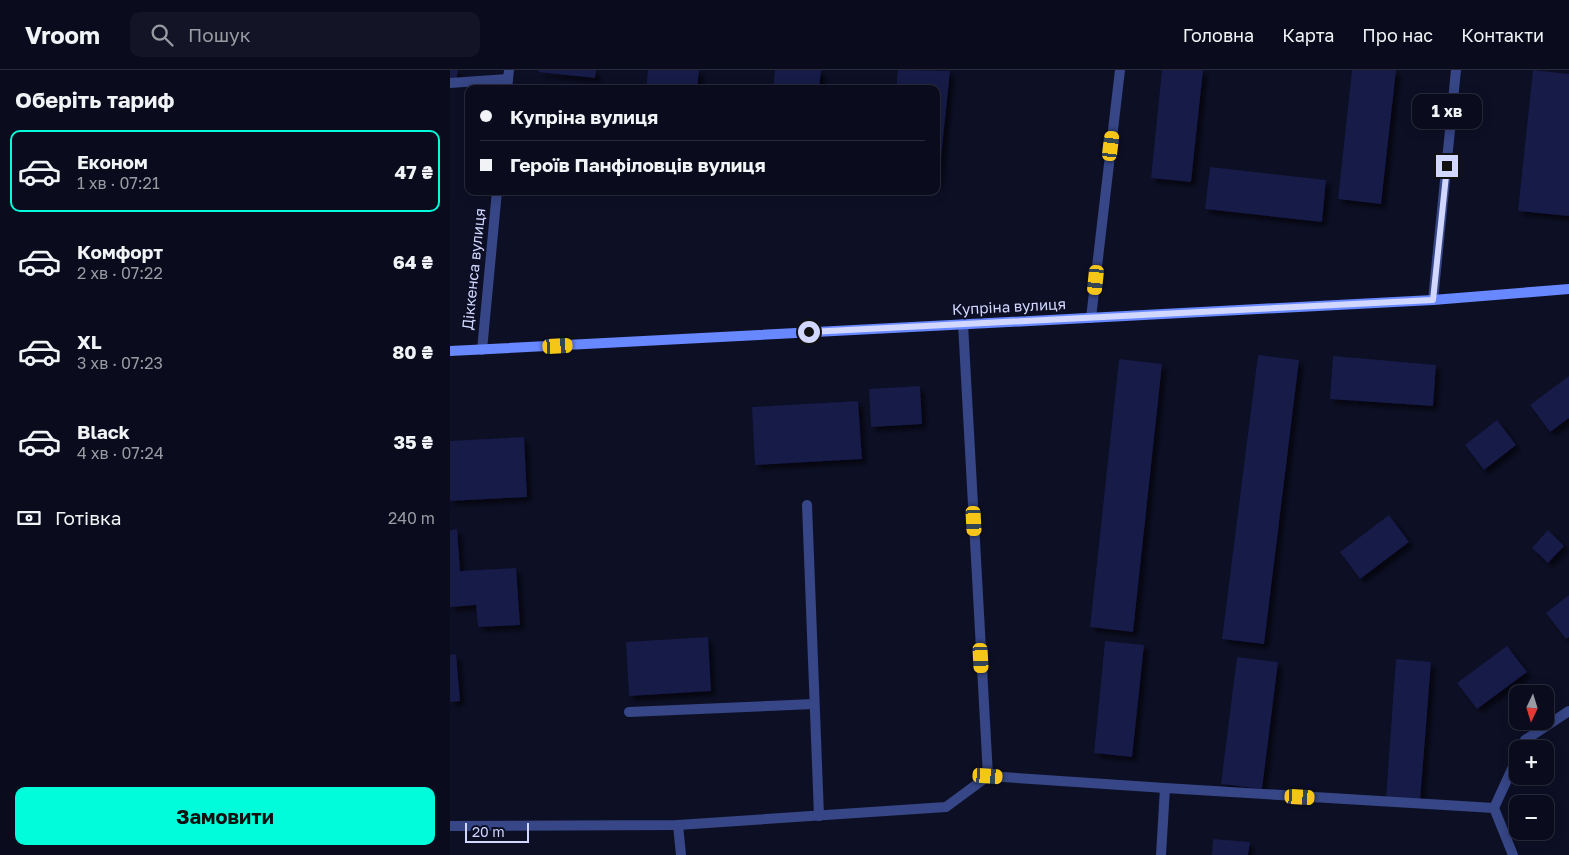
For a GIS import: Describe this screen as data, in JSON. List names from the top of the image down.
{
  "streets": {
    "main road": ["Купріна вулиця"],
    "street": ["Діккенса вулиця"]
  },
  "crossings": [
    ["Діккенса вулиця", "Купріна вулиця"]
  ],
  "scale_bar": "20 m",
  "north": "bottom",
  "page": {
    "header": "Vroom",
    "search": "Пошук",
    "nav": [
      "Головна",
      "Карта",
      "Про нас",
      "Контакти"
    ],
    "heading": "Оберіть тариф",
    "banner": ["Купріна вулиця", "Героїв Панфіловців вулиця"],
    "bubble": "1 хв",
    "list": [
      {
        "name": "Економ",
        "note": "1 хв · 07:21",
        "value": "47 ₴"
      },
      {
        "name": "Комфорт",
        "note": "2 хв · 07:22",
        "value": "64 ₴"
      },
      {
        "name": "XL",
        "note": "3 хв · 07:23",
        "value": "80 ₴"
      },
      {
        "name": "Black",
        "note": "4 хв · 07:24",
        "value": "35 ₴"
      }
    ],
    "pay": ["Готівка", "240 m"],
    "map_buttons": ["+", "−"],
    "buttons": "Замовити",
    "scale": "20 m"
  }
}
